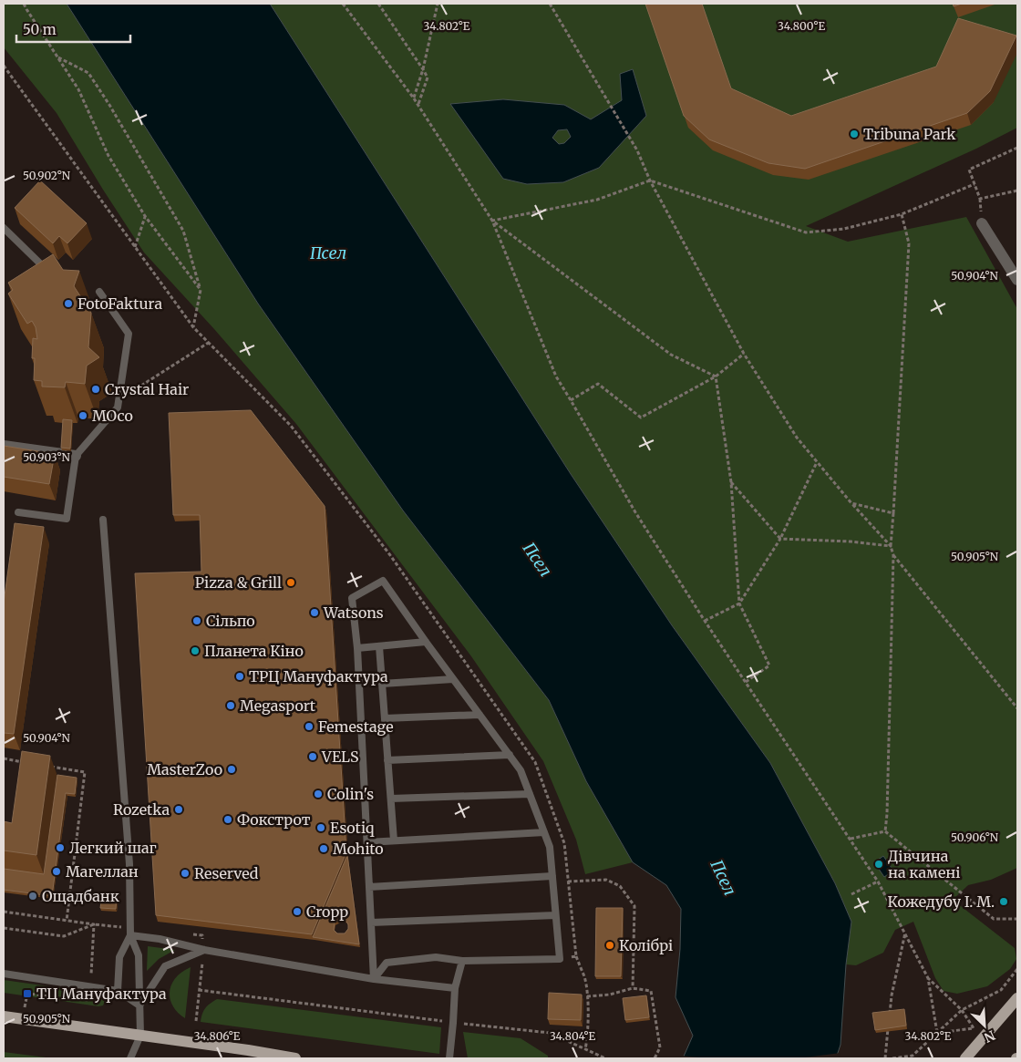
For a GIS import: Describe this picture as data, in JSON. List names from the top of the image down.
{
  "water": ["Псел"],
  "places": {
    "other": [
      "Tribuna Park",
      "FotoFaktura",
      "Crystal Hair",
      "MOco",
      "Pizza & Grill",
      "Watsons",
      "Сільпо",
      "Планета Кіно",
      "ТРЦ Мануфактура",
      "Megasport",
      "Femestage",
      "VELS",
      "MasterZoo",
      "Colin's",
      "Rozetka",
      "Фокстрот",
      "Esotiq",
      "Легкий шаг",
      "Mohito",
      "Дівчина на камені",
      "Магеллан",
      "Reserved",
      "Ощадбанк",
      "Кожедубу І. М.",
      "Cropp",
      "Колібрі"
    ],
    "transit": ["ТЦ Мануфактура"]
  },
  "scale_bar": "50 m",
  "north": "bottom right",
  "coordinates": [
    "34.802°E",
    "34.800°E",
    "50.902°N",
    "50.904°N",
    "50.903°N",
    "50.905°N",
    "50.906°N",
    "34.804°E",
    "34.806°E"
  ]
}
